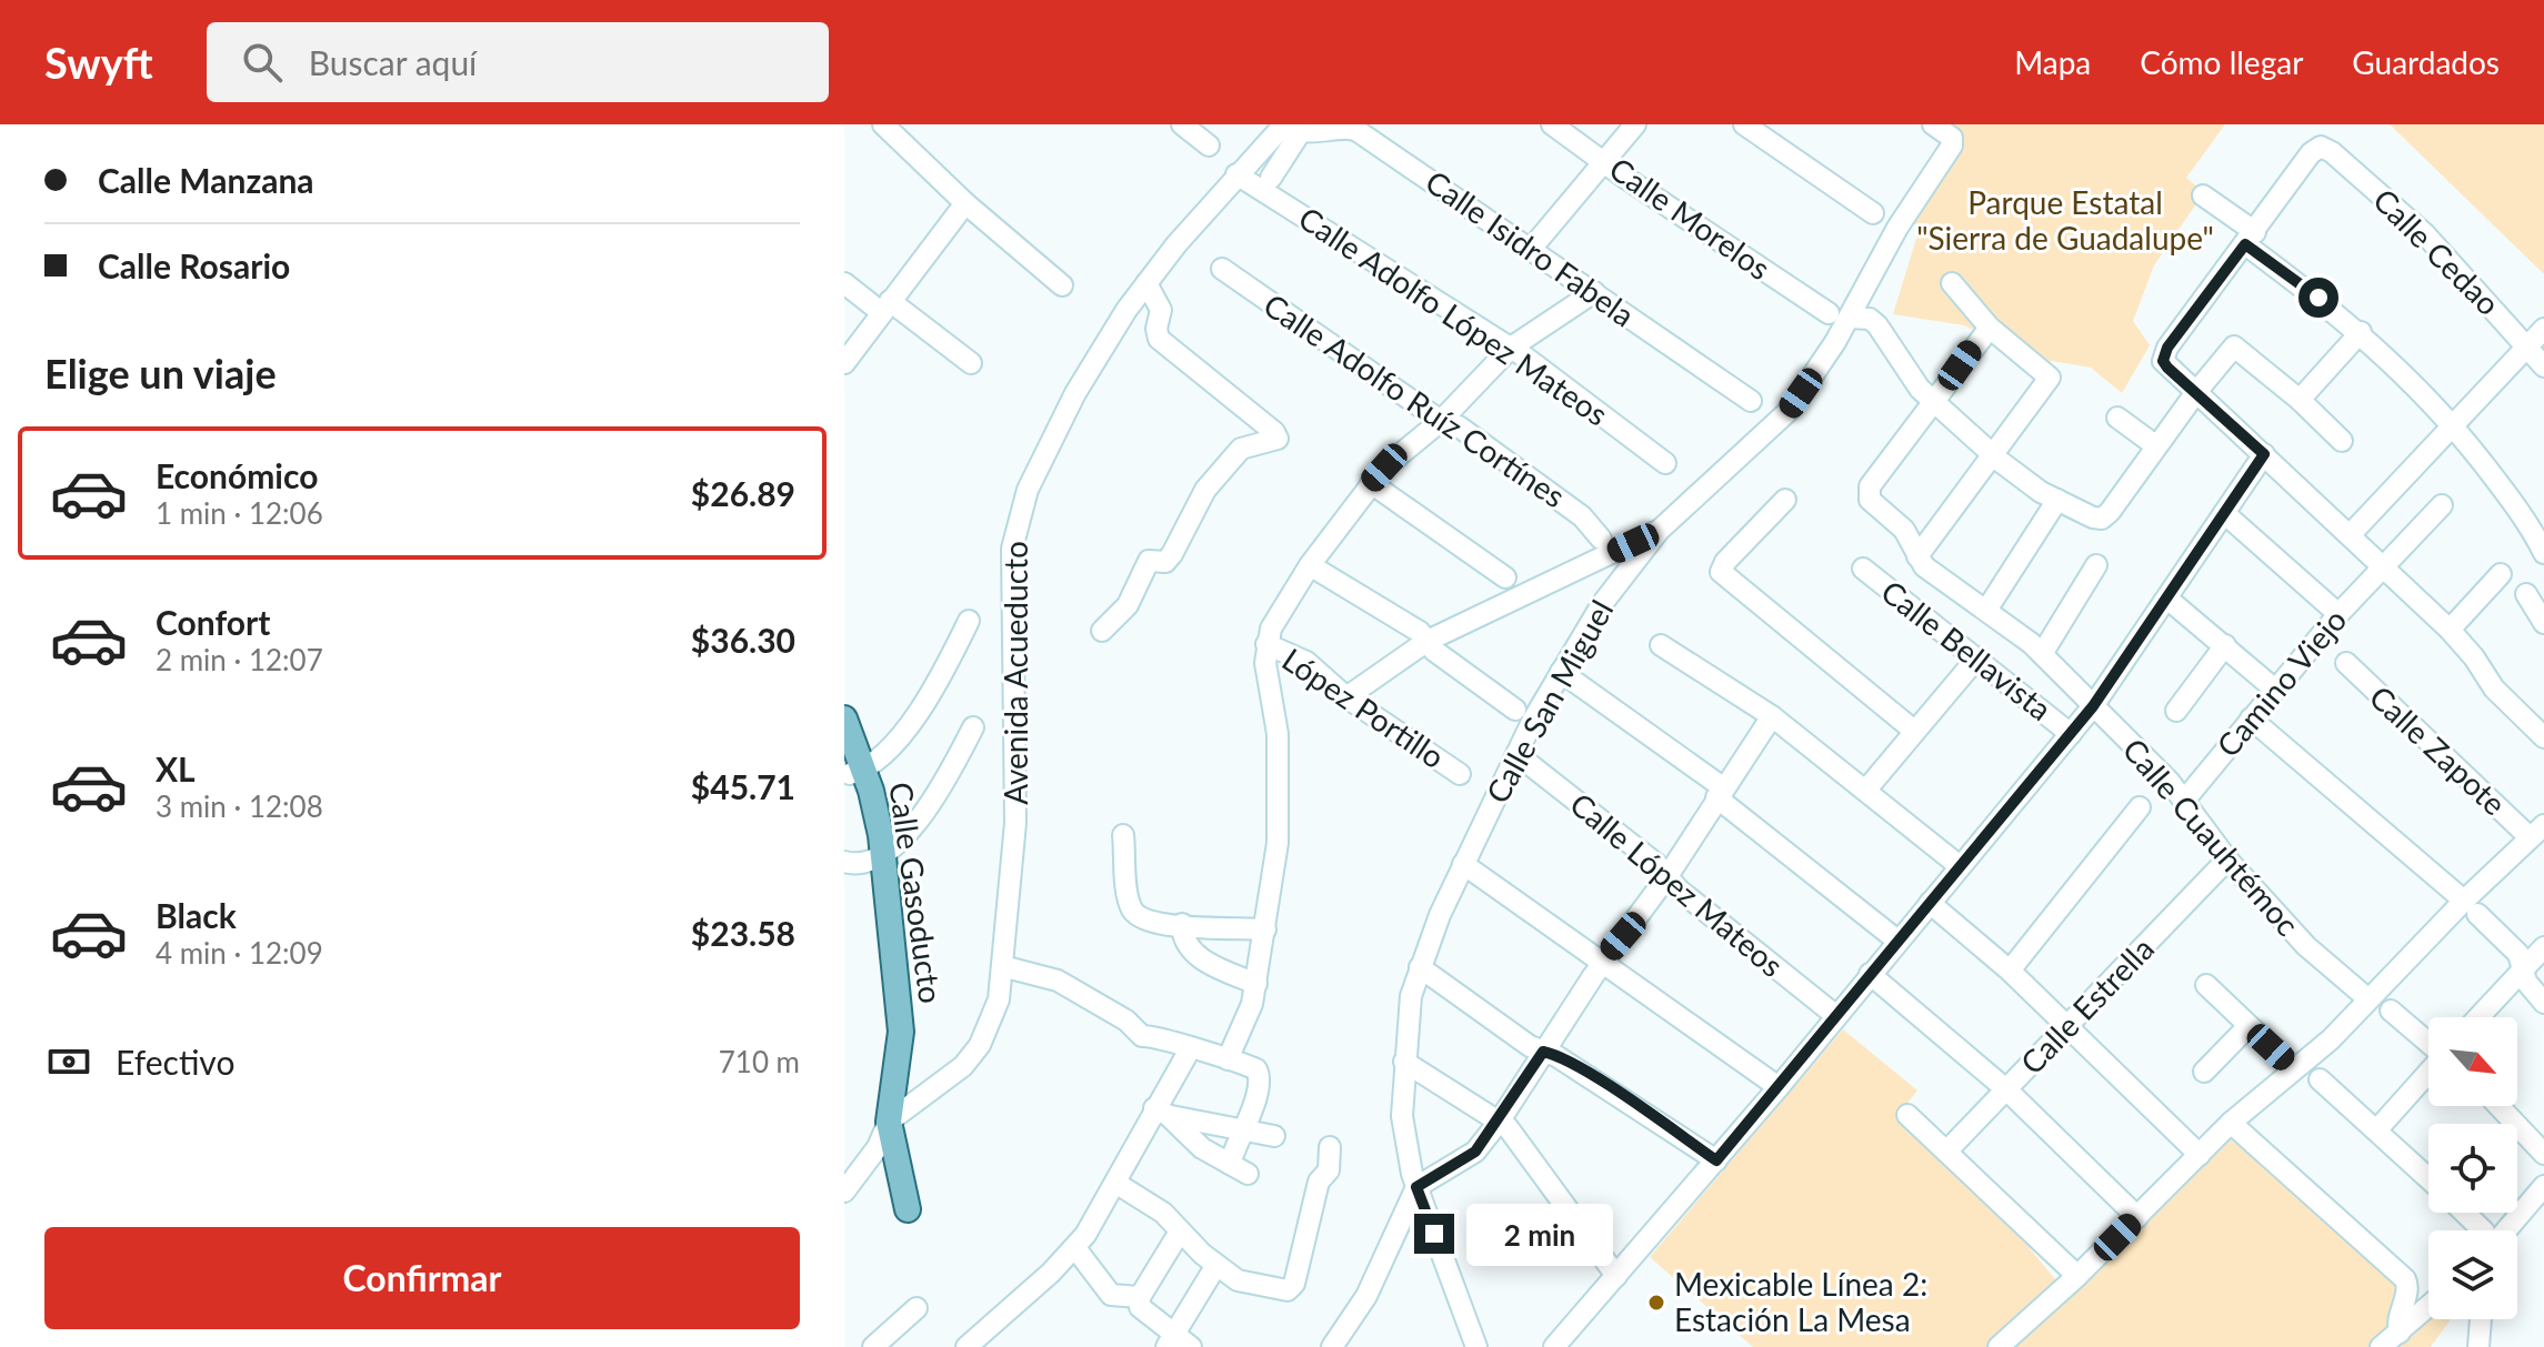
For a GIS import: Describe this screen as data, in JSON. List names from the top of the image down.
{
  "streets": {
    "main road": ["Calle Gasoducto"],
    "street": [
      "Calle Morelos",
      "Calle Isidro Fabela",
      "Calle Cedao",
      "Calle Adolfo López Mateos",
      "Calle Adolfo Ruíz Cortínes",
      "Calle Bellavista",
      "Avenida Acueducto",
      "Camino Viejo",
      "Calle San Miguel",
      "López Portillo",
      "Calle Zapote",
      "Calle Cuauhtémoc",
      "Calle López Mateos",
      "Calle Estrella"
    ]
  },
  "crossings": [
    ["Calle Isidro Fabela", "Avenida Acueducto"],
    ["Calle Adolfo López Mateos", "Avenida Acueducto"],
    ["Avenida Acueducto", "Calle Gasoducto"],
    ["Camino Viejo", "Calle Cuauhtémoc"],
    ["Calle San Miguel", "Calle López Mateos"],
    ["Calle Cuauhtémoc", "Calle Estrella"]
  ],
  "parks": ["Parque Estatal \"Sierra de Guadalupe\""],
  "places": ["Mexicable Línea 2: Estación La Mesa"],
  "north": "bottom right",
  "page": {
    "header": "Swyft",
    "search": "Buscar aquí",
    "nav": ["Mapa", "Cómo llegar", "Guardados"],
    "banner": ["Calle Manzana", "Calle Rosario"],
    "heading": "Elige un viaje",
    "list": [
      {
        "name": "Económico",
        "note": "1 min · 12:06",
        "value": "$26.89"
      },
      {
        "name": "Confort",
        "note": "2 min · 12:07",
        "value": "$36.30"
      },
      {
        "name": "XL",
        "note": "3 min · 12:08",
        "value": "$45.71"
      },
      {
        "name": "Black",
        "note": "4 min · 12:09",
        "value": "$23.58"
      }
    ],
    "pay": ["Efectivo", "710 m"],
    "bubble": "2 min",
    "buttons": "Confirmar"
  }
}
